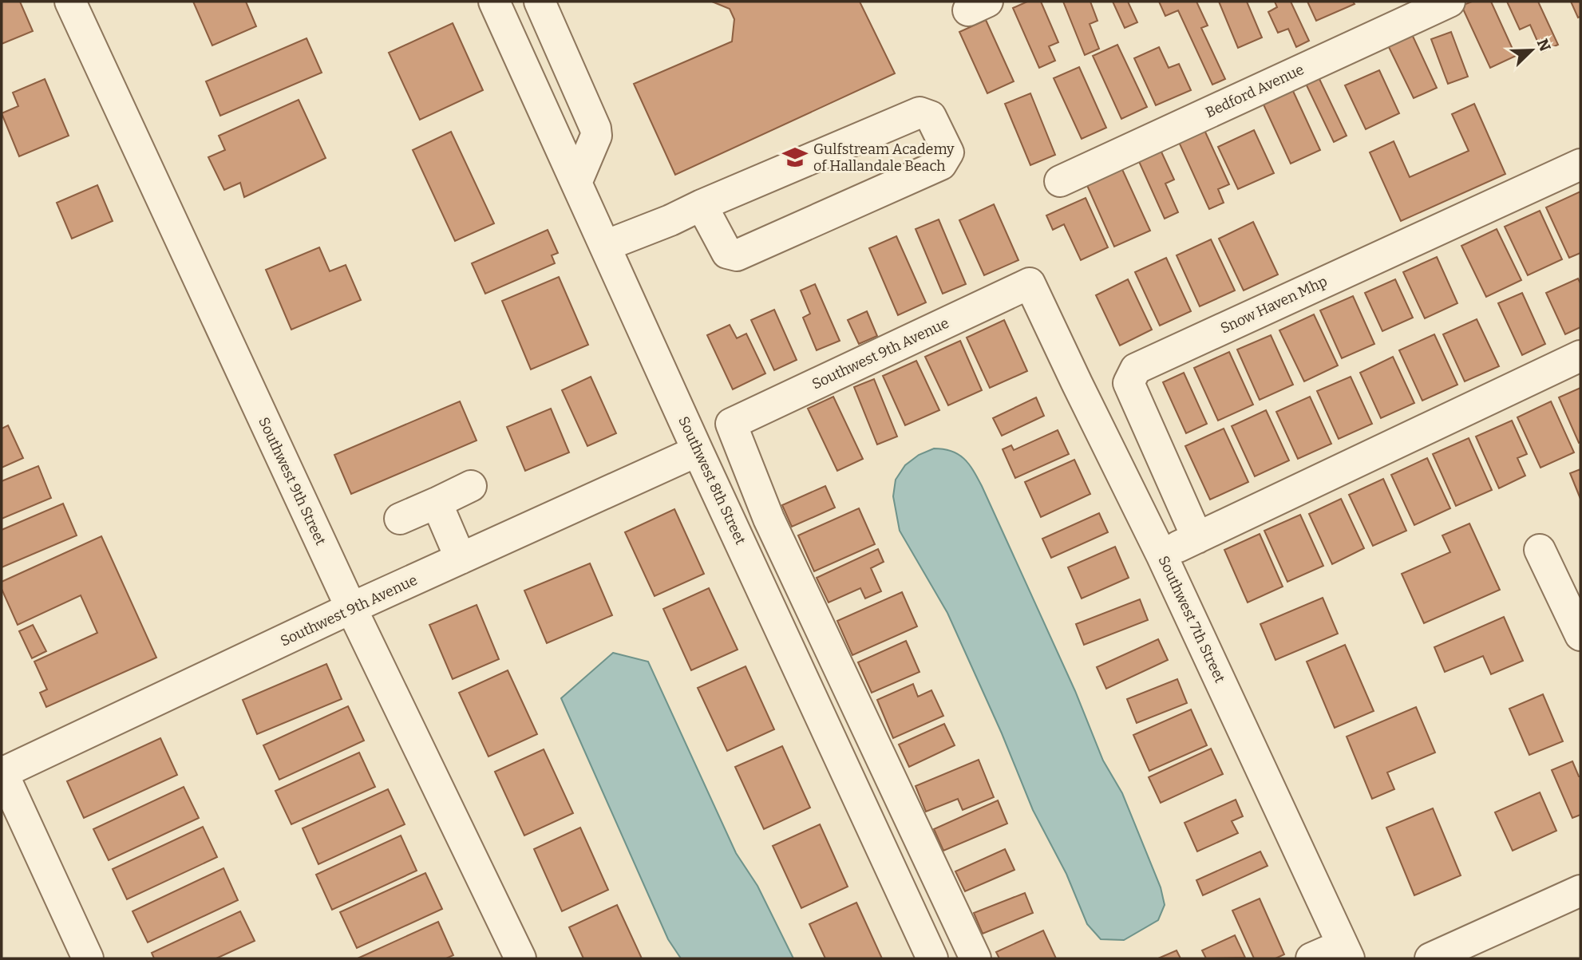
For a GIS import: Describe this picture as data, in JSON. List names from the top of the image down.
{
  "streets": {
    "street": [
      "Bedford Avenue",
      "Snow Haven Mhp",
      "Southwest 9th Avenue",
      "Southwest 8th Street",
      "Southwest 9th Street",
      "Southwest 7th Street"
    ]
  },
  "crossings": [
    ["Southwest 9th Avenue", "Southwest 8th Street"],
    ["Southwest 9th Avenue", "Southwest 9th Street"],
    ["Southwest 9th Avenue", "Southwest 7th Street"]
  ],
  "places": {
    "school or university": ["Gulfstream Academy of Hallandale Beach"]
  },
  "north": "top right"
}
